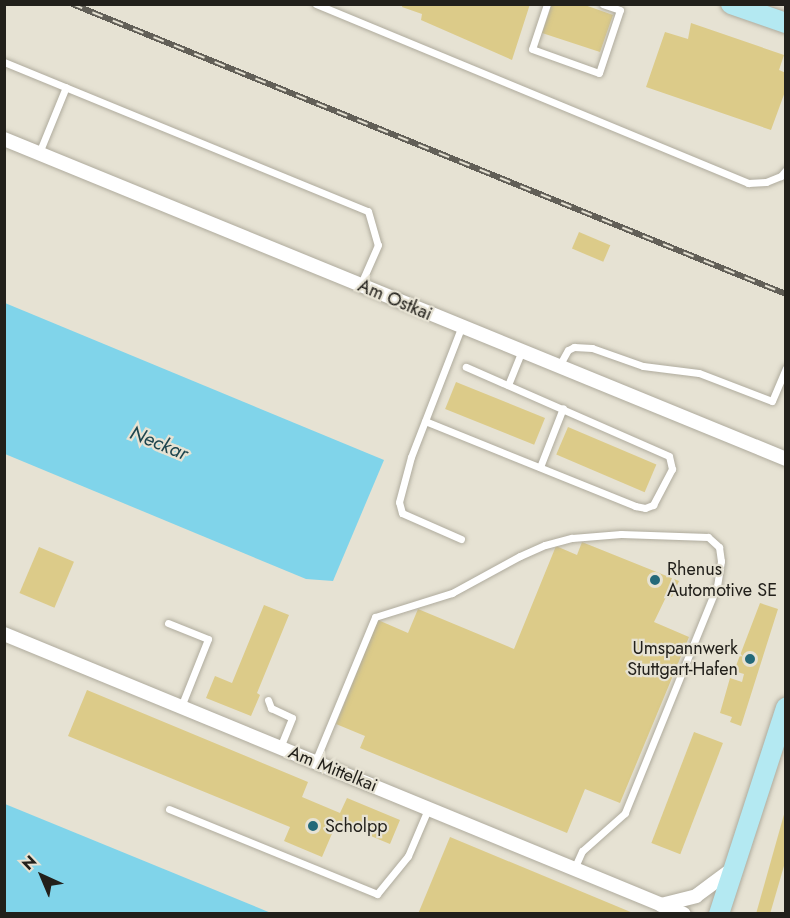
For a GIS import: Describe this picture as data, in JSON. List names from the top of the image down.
{
  "streets": {
    "street": ["Am Ostkai", "Am Mittelkai"]
  },
  "water": ["Neckar"],
  "places": ["Rhenus Automotive SE", "Umspannwerk Stuttgart-Hafen", "Scholpp"],
  "north": "top left"
}
